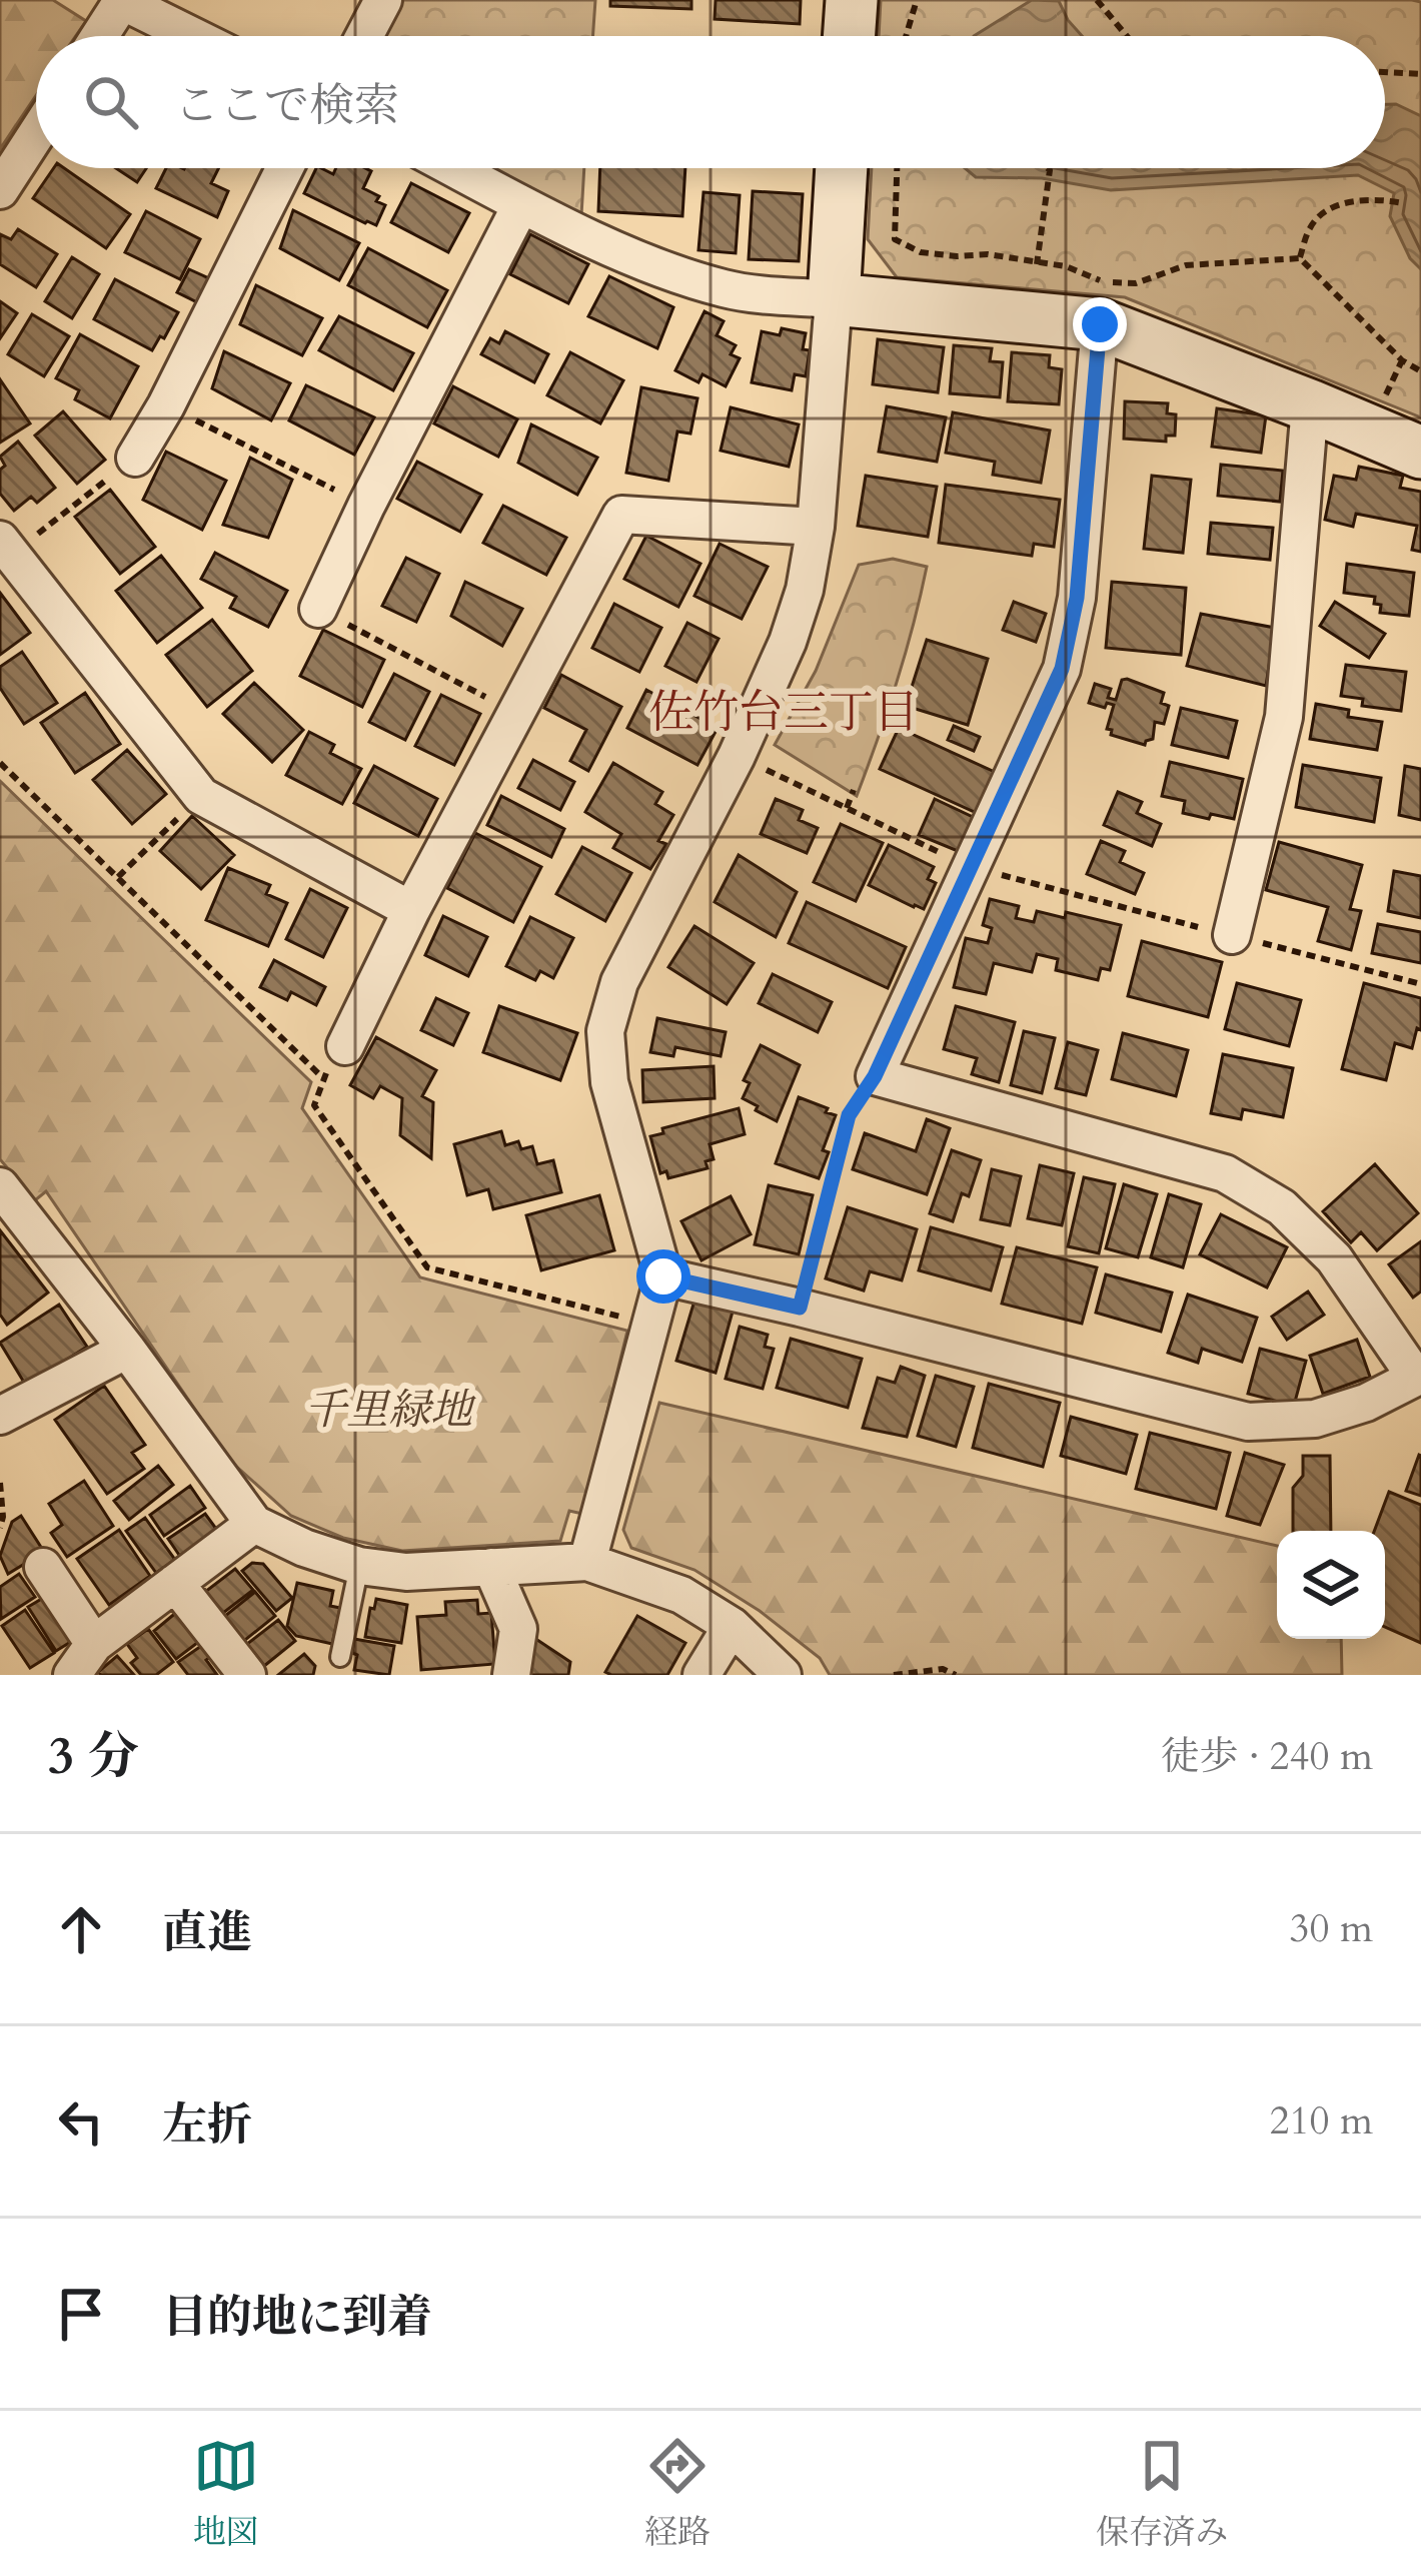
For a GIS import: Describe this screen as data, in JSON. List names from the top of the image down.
{
  "districts": ["佐竹台三丁目"],
  "parks": ["千里緑地"],
  "page": {
    "search": "ここで検索",
    "heading": ["3 分", "徒歩 · 240 m"],
    "list": [
      ["直進", "30 m"],
      ["左折", "210 m"],
      "目的地に到着"
    ],
    "nav": ["地図", "経路", "保存済み"]
  }
}
